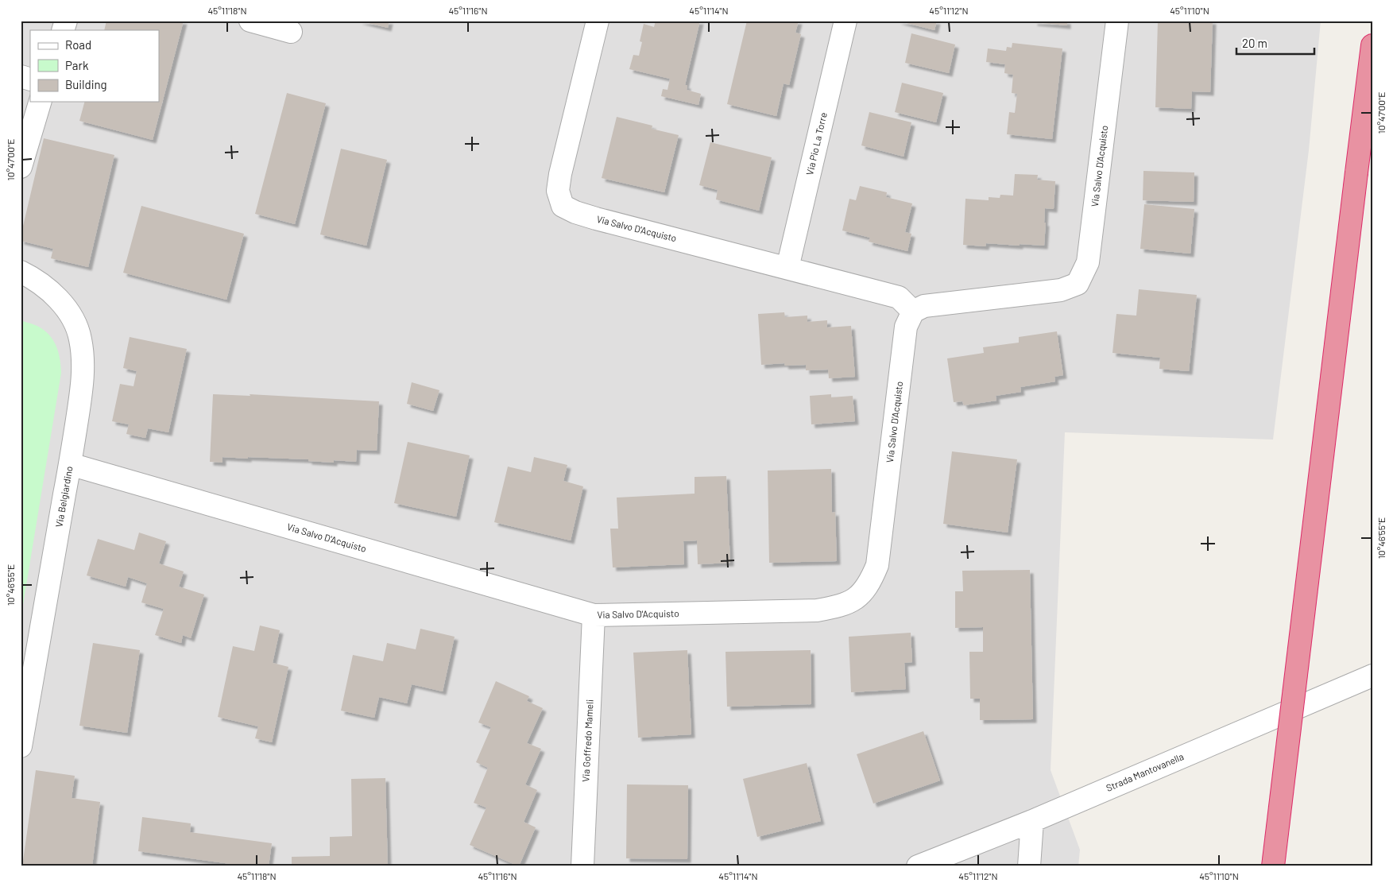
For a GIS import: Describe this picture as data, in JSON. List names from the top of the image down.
{
  "streets": {
    "street": [
      "Via Pio La Torre",
      "Via Salvo D'Acquisto",
      "Via Belgiardino",
      "Via Goffredo Mameli",
      "Strada Mantovanella"
    ]
  },
  "crossings": [
    ["Via Pio La Torre", "Via Salvo D'Acquisto"],
    ["Via Salvo D'Acquisto", "Via Belgiardino"],
    ["Via Salvo D'Acquisto", "Via Goffredo Mameli"]
  ],
  "legend": ["Road", "Park", "Building"],
  "scale_bar": "20 m",
  "coordinates": [
    "45°11'18\"N",
    "45°11'16\"N",
    "45°11'14\"N",
    "45°11'12\"N",
    "45°11'10\"N",
    "10°47'00\"E",
    "10°46'55\"E"
  ]
}
